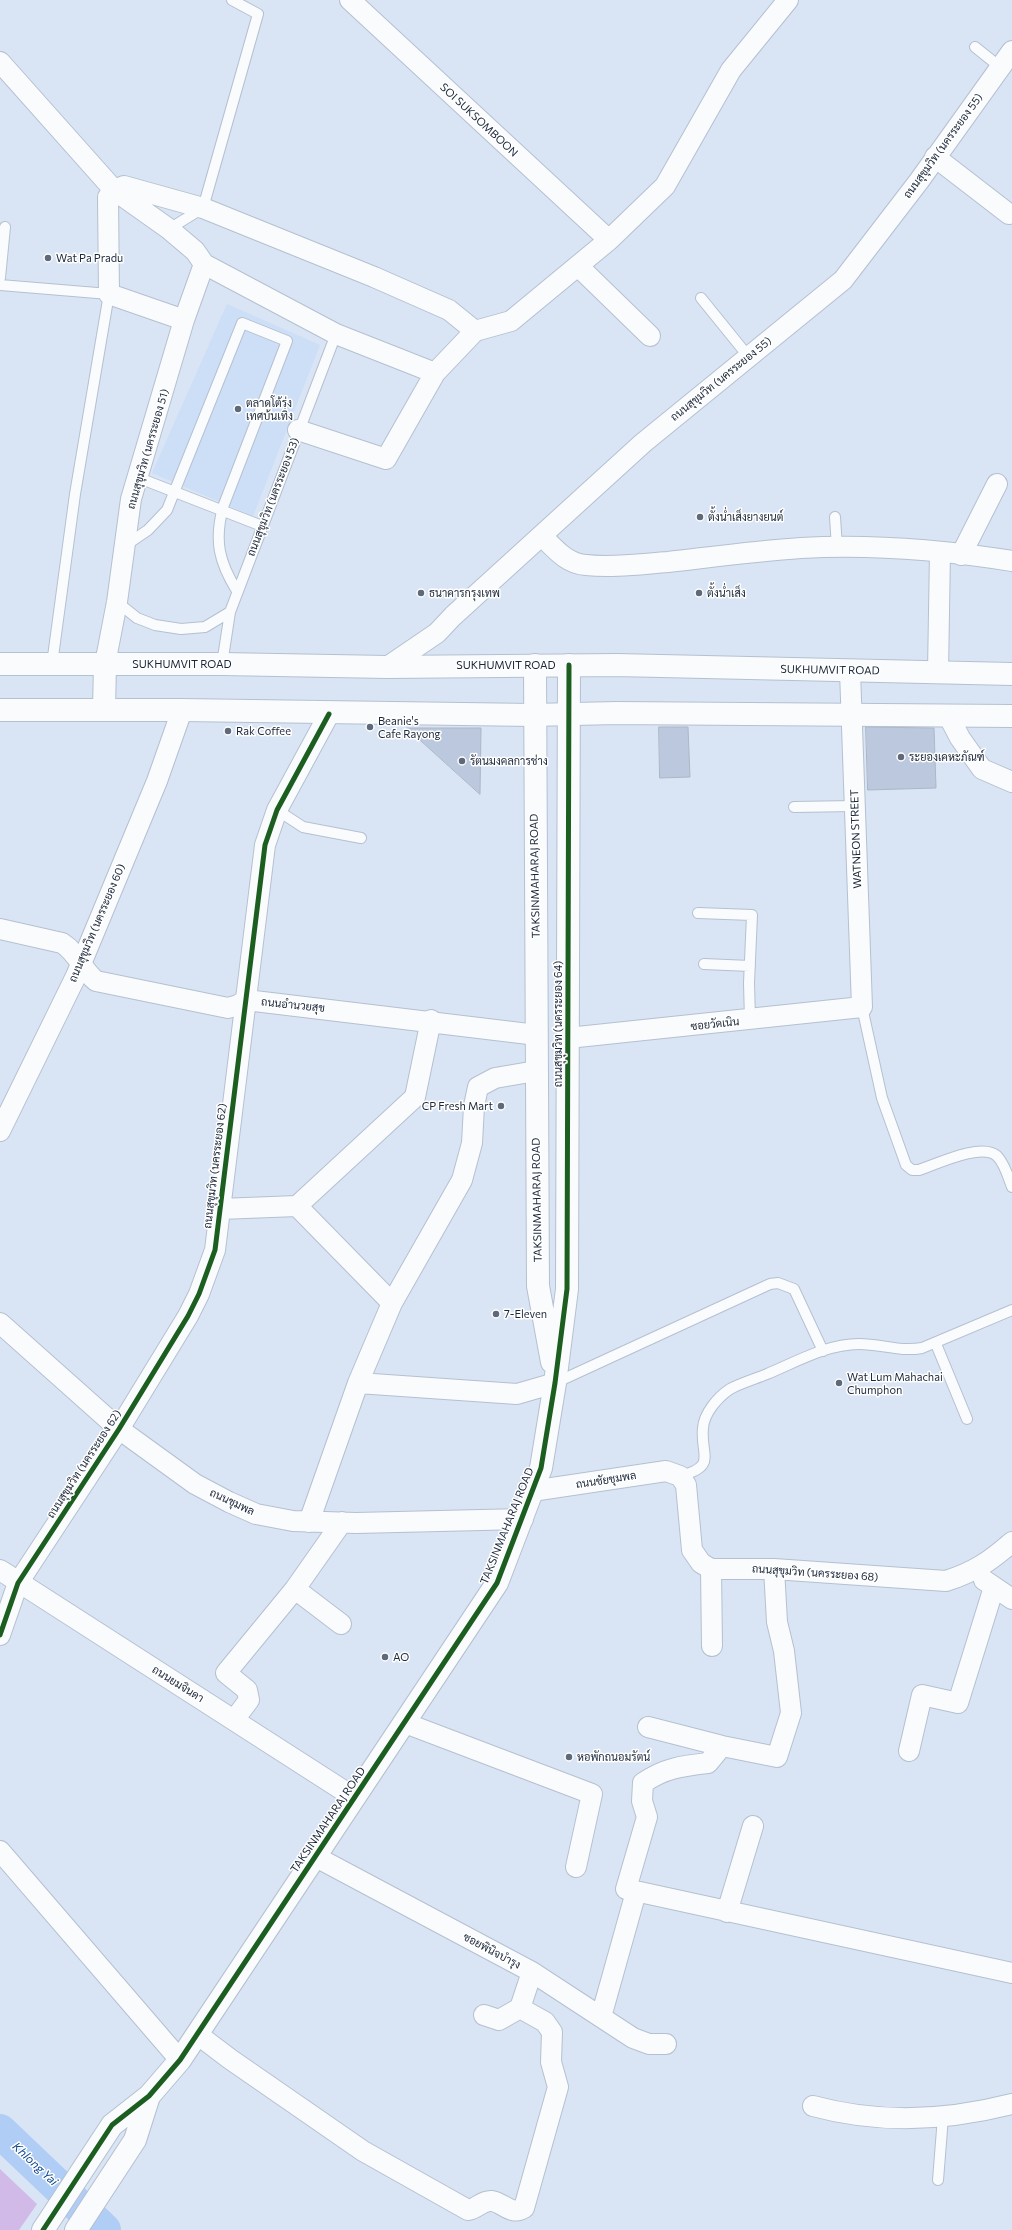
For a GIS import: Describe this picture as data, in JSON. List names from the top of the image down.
{
  "streets": {
    "street": [
      "SOI SUKSOMBOON",
      "ถนนสุขุมวิท (นครระยอง 55)",
      "ถนนสุขุมวิท (นครระยอง 51)",
      "SUKHUMVIT ROAD",
      "WATNEON STREET",
      "TAKSINMAHARAJ ROAD",
      "ถนนสุขุมวิท (นครระยอง 60)",
      "ถนนอำนวยสุข",
      "ถนนสุขุมวิท (นครระยอง 64)",
      "ซอยวัดเนิน",
      "ถนนสุขุมวิท (นครระยอง 62)",
      "ถนนชัยชุมพล",
      "ถนนชุมพล",
      "ถนนสุขุมวิท (นครระยอง 68)",
      "ถนนยมจินดา",
      "ซอยพินิจบำรุง"
    ],
    "lane": ["ถนนสุขุมวิท (นครระยอง 53)"]
  },
  "crossings": [
    ["ถนนสุขุมวิท (นครระยอง 55)", "SUKHUMVIT ROAD"],
    ["ถนนสุขุมวิท (นครระยอง 51)", "SUKHUMVIT ROAD"],
    ["ถนนสุขุมวิท (นครระยอง 53)", "SUKHUMVIT ROAD"],
    ["SUKHUMVIT ROAD", "WATNEON STREET"],
    ["SUKHUMVIT ROAD", "TAKSINMAHARAJ ROAD"],
    ["SUKHUMVIT ROAD", "ถนนสุขุมวิท (นครระยอง 64)"],
    ["WATNEON STREET", "ซอยวัดเนิน"],
    ["TAKSINMAHARAJ ROAD", "ถนนอำนวยสุข"],
    ["TAKSINMAHARAJ ROAD", "ถนนสุขุมวิท (นครระยอง 64)"],
    ["TAKSINMAHARAJ ROAD", "ถนนชัยชุมพล"],
    ["TAKSINMAHARAJ ROAD", "ถนนชุมพล"],
    ["TAKSINMAHARAJ ROAD", "ถนนยมจินดา"],
    ["TAKSINMAHARAJ ROAD", "ซอยพินิจบำรุง"],
    ["ถนนสุขุมวิท (นครระยอง 60)", "ถนนอำนวยสุข"],
    ["ถนนอำนวยสุข", "ถนนสุขุมวิท (นครระยอง 62)"],
    ["ถนนสุขุมวิท (นครระยอง 64)", "ซอยวัดเนิน"],
    ["ถนนสุขุมวิท (นครระยอง 62)", "ถนนชุมพล"],
    ["ถนนสุขุมวิท (นครระยอง 62)", "ถนนยมจินดา"]
  ],
  "water": ["Khlong Yai"],
  "places": [
    "Wat Pa Pradu",
    "ตลาดโต้รุ่ง เทศบ้นเทิง",
    "ตั้งน่ำเส็งยางยนต์",
    "ธนาคารกรุงเทพ",
    "ตั้งน่ำเส็ง",
    "Beanie's Cafe Rayong",
    "Rak Coffee",
    "ระยองเคหะภัณฑ์",
    "รัตนมงคลการช่าง",
    "CP Fresh Mart",
    "7-Eleven",
    "Wat Lum Mahachai Chumphon",
    "AO",
    "หอพักถนอมรัตน์"
  ]
}
